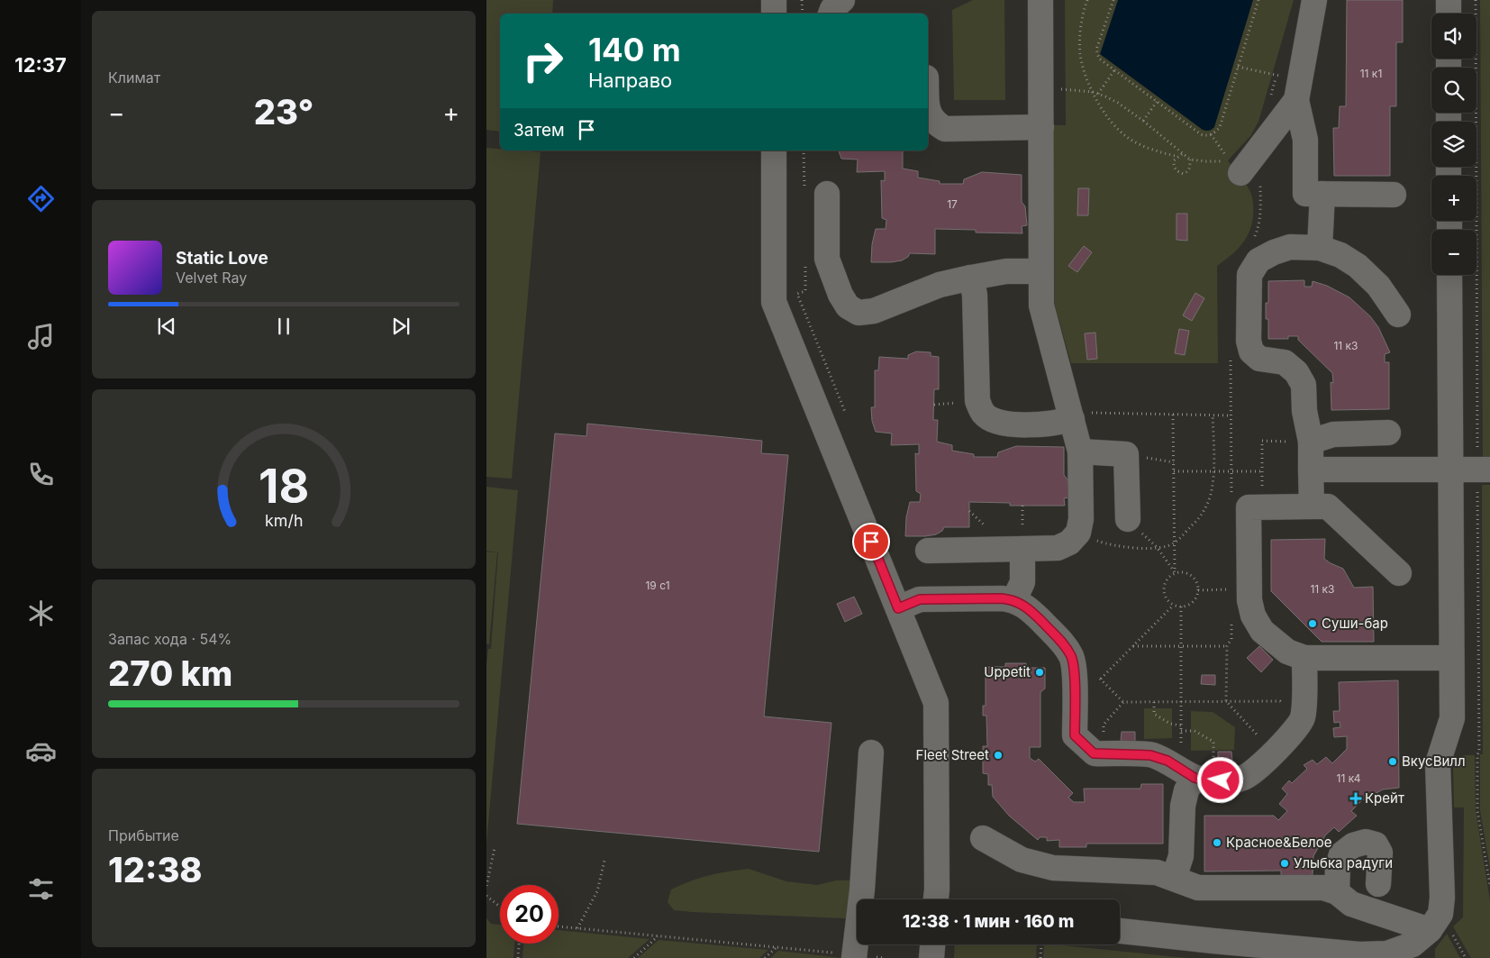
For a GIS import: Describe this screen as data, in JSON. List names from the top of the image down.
{
  "places": {
    "other": [
      "Суши-бар",
      "Uppetit",
      "Fleet Street",
      "ВкусВилл",
      "Красное&Белое",
      "Улыбка радуги"
    ],
    "health": ["Крейт"]
  },
  "house_numbers": [
    "11 к1",
    "17",
    "11 к3",
    "19 с1",
    "11 к3",
    "11 к4"
  ],
  "page": {
    "tabs": "12:37",
    "tile": [
      "Климат",
      ["Запас хода · 54%", "270 km"],
      ["Прибытие", "12:38"]
    ],
    "map_buttons": ["+", "−"],
    "turn": ["140 m", "Направо"],
    "heat": ["−", "23°", "+"],
    "then": "Затем",
    "song": ["Static Love", "Velvet Ray"],
    "limit": "20",
    "trip": "12:38 · 1 мин · 160 m",
    "gauge": ["18", "km/h"]
  }
}
